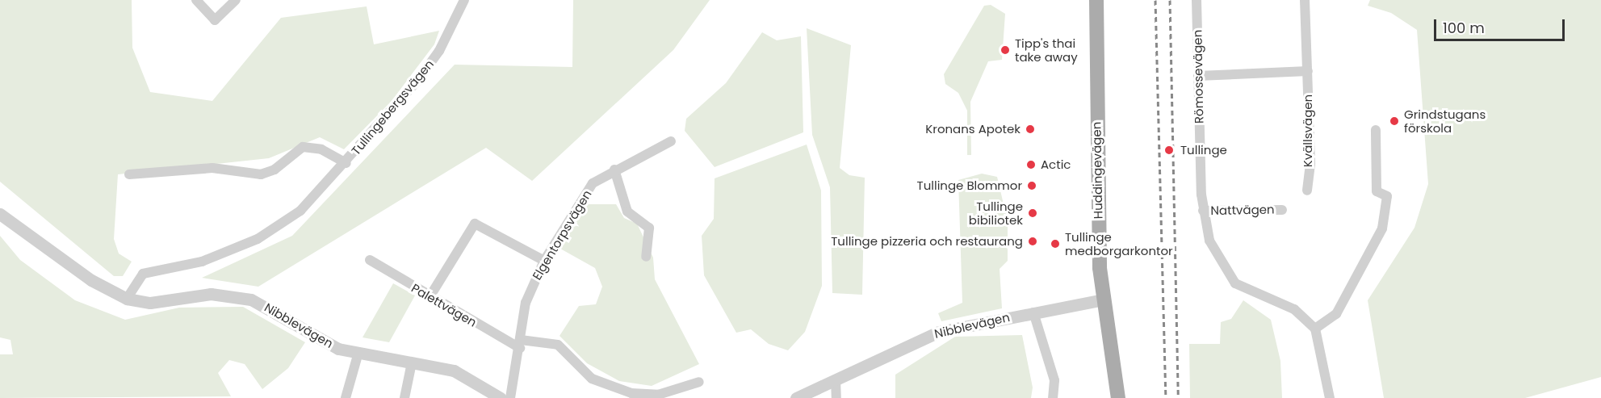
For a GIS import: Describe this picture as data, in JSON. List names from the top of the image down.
{
  "streets": {
    "main road": ["Huddingevägen"],
    "street": [
      "Römossevägen",
      "Tullingebergsvägen",
      "Kvällsvägen",
      "Nattvägen",
      "Elgentorpsvägen",
      "Palettvägen",
      "Nibblevägen"
    ]
  },
  "crossings": [
    ["Römossevägen", "Nattvägen"],
    ["Tullingebergsvägen", "Nibblevägen"],
    ["Huddingevägen", "Nibblevägen"],
    ["Elgentorpsvägen", "Palettvägen"]
  ],
  "places": [
    "Tipp's thai take away",
    "Grindstugans förskola",
    "Kronans Apotek",
    "Tullinge",
    "Actic",
    "Tullinge Blommor",
    "Tullinge bibiliotek",
    "Tullinge pizzeria och restaurang",
    "Tullinge medborgarkontor"
  ],
  "scale_bar": "100 m"
}
